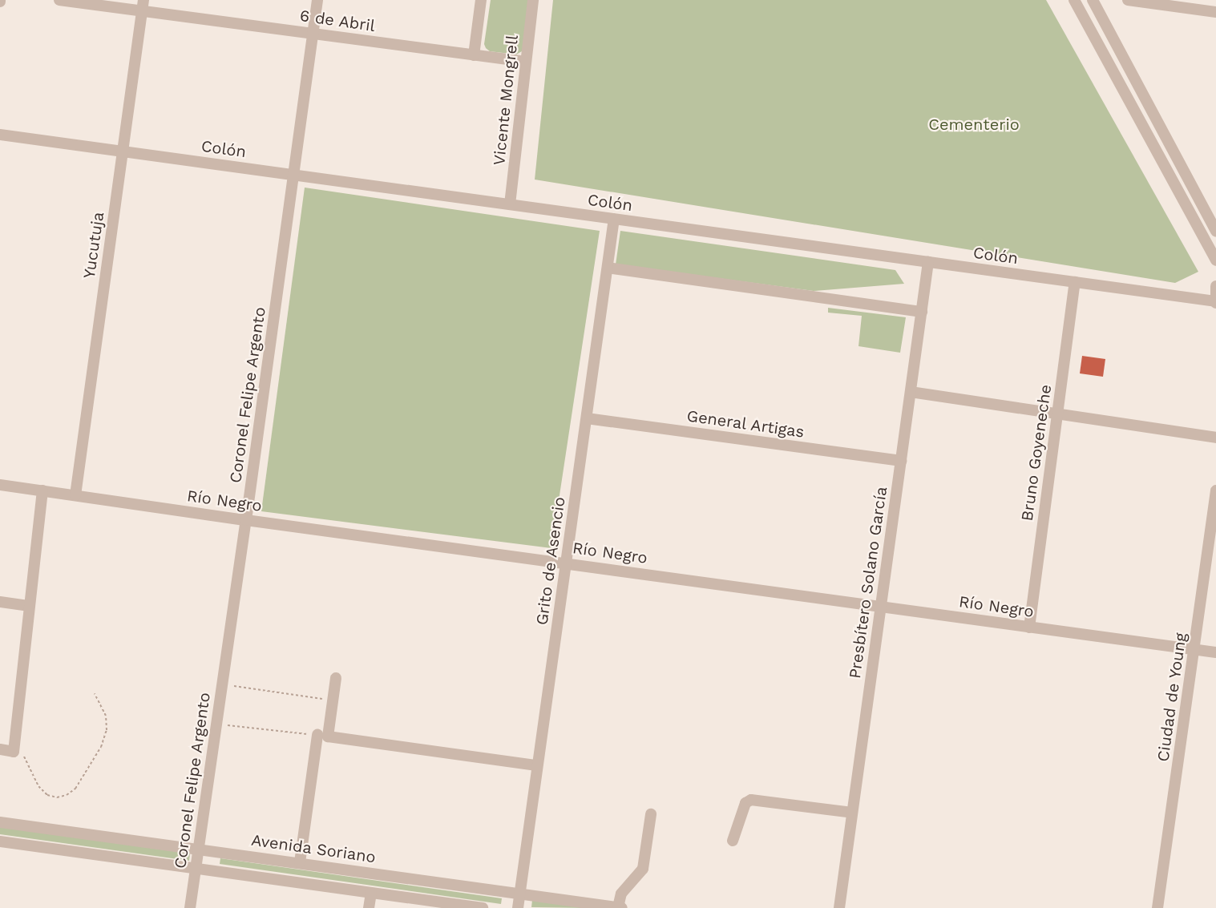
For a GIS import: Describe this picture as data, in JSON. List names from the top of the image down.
{
  "streets": {
    "street": [
      "6 de Abril",
      "Vicente Mongrell",
      "Colón",
      "Yucutuja",
      "Coronel Felipe Argento",
      "General Artigas",
      "Bruno Goyeneche",
      "Río Negro",
      "Grito de Asencio",
      "Presbítero Solano García",
      "Ciudad de Young",
      "Avenida Soriano"
    ]
  },
  "crossings": [
    ["6 de Abril", "Vicente Mongrell"],
    ["6 de Abril", "Yucutuja"],
    ["6 de Abril", "Coronel Felipe Argento"],
    ["Vicente Mongrell", "Colón"],
    ["Colón", "Yucutuja"],
    ["Colón", "Coronel Felipe Argento"],
    ["Colón", "Bruno Goyeneche"],
    ["Colón", "Grito de Asencio"],
    ["Colón", "Presbítero Solano García"],
    ["Yucutuja", "Río Negro"],
    ["Coronel Felipe Argento", "Río Negro"],
    ["Coronel Felipe Argento", "Avenida Soriano"],
    ["General Artigas", "Grito de Asencio"],
    ["General Artigas", "Presbítero Solano García"],
    ["Bruno Goyeneche", "Río Negro"],
    ["Río Negro", "Grito de Asencio"],
    ["Río Negro", "Presbítero Solano García"],
    ["Río Negro", "Ciudad de Young"],
    ["Grito de Asencio", "Avenida Soriano"]
  ],
  "parks": ["Cementerio"]
}
